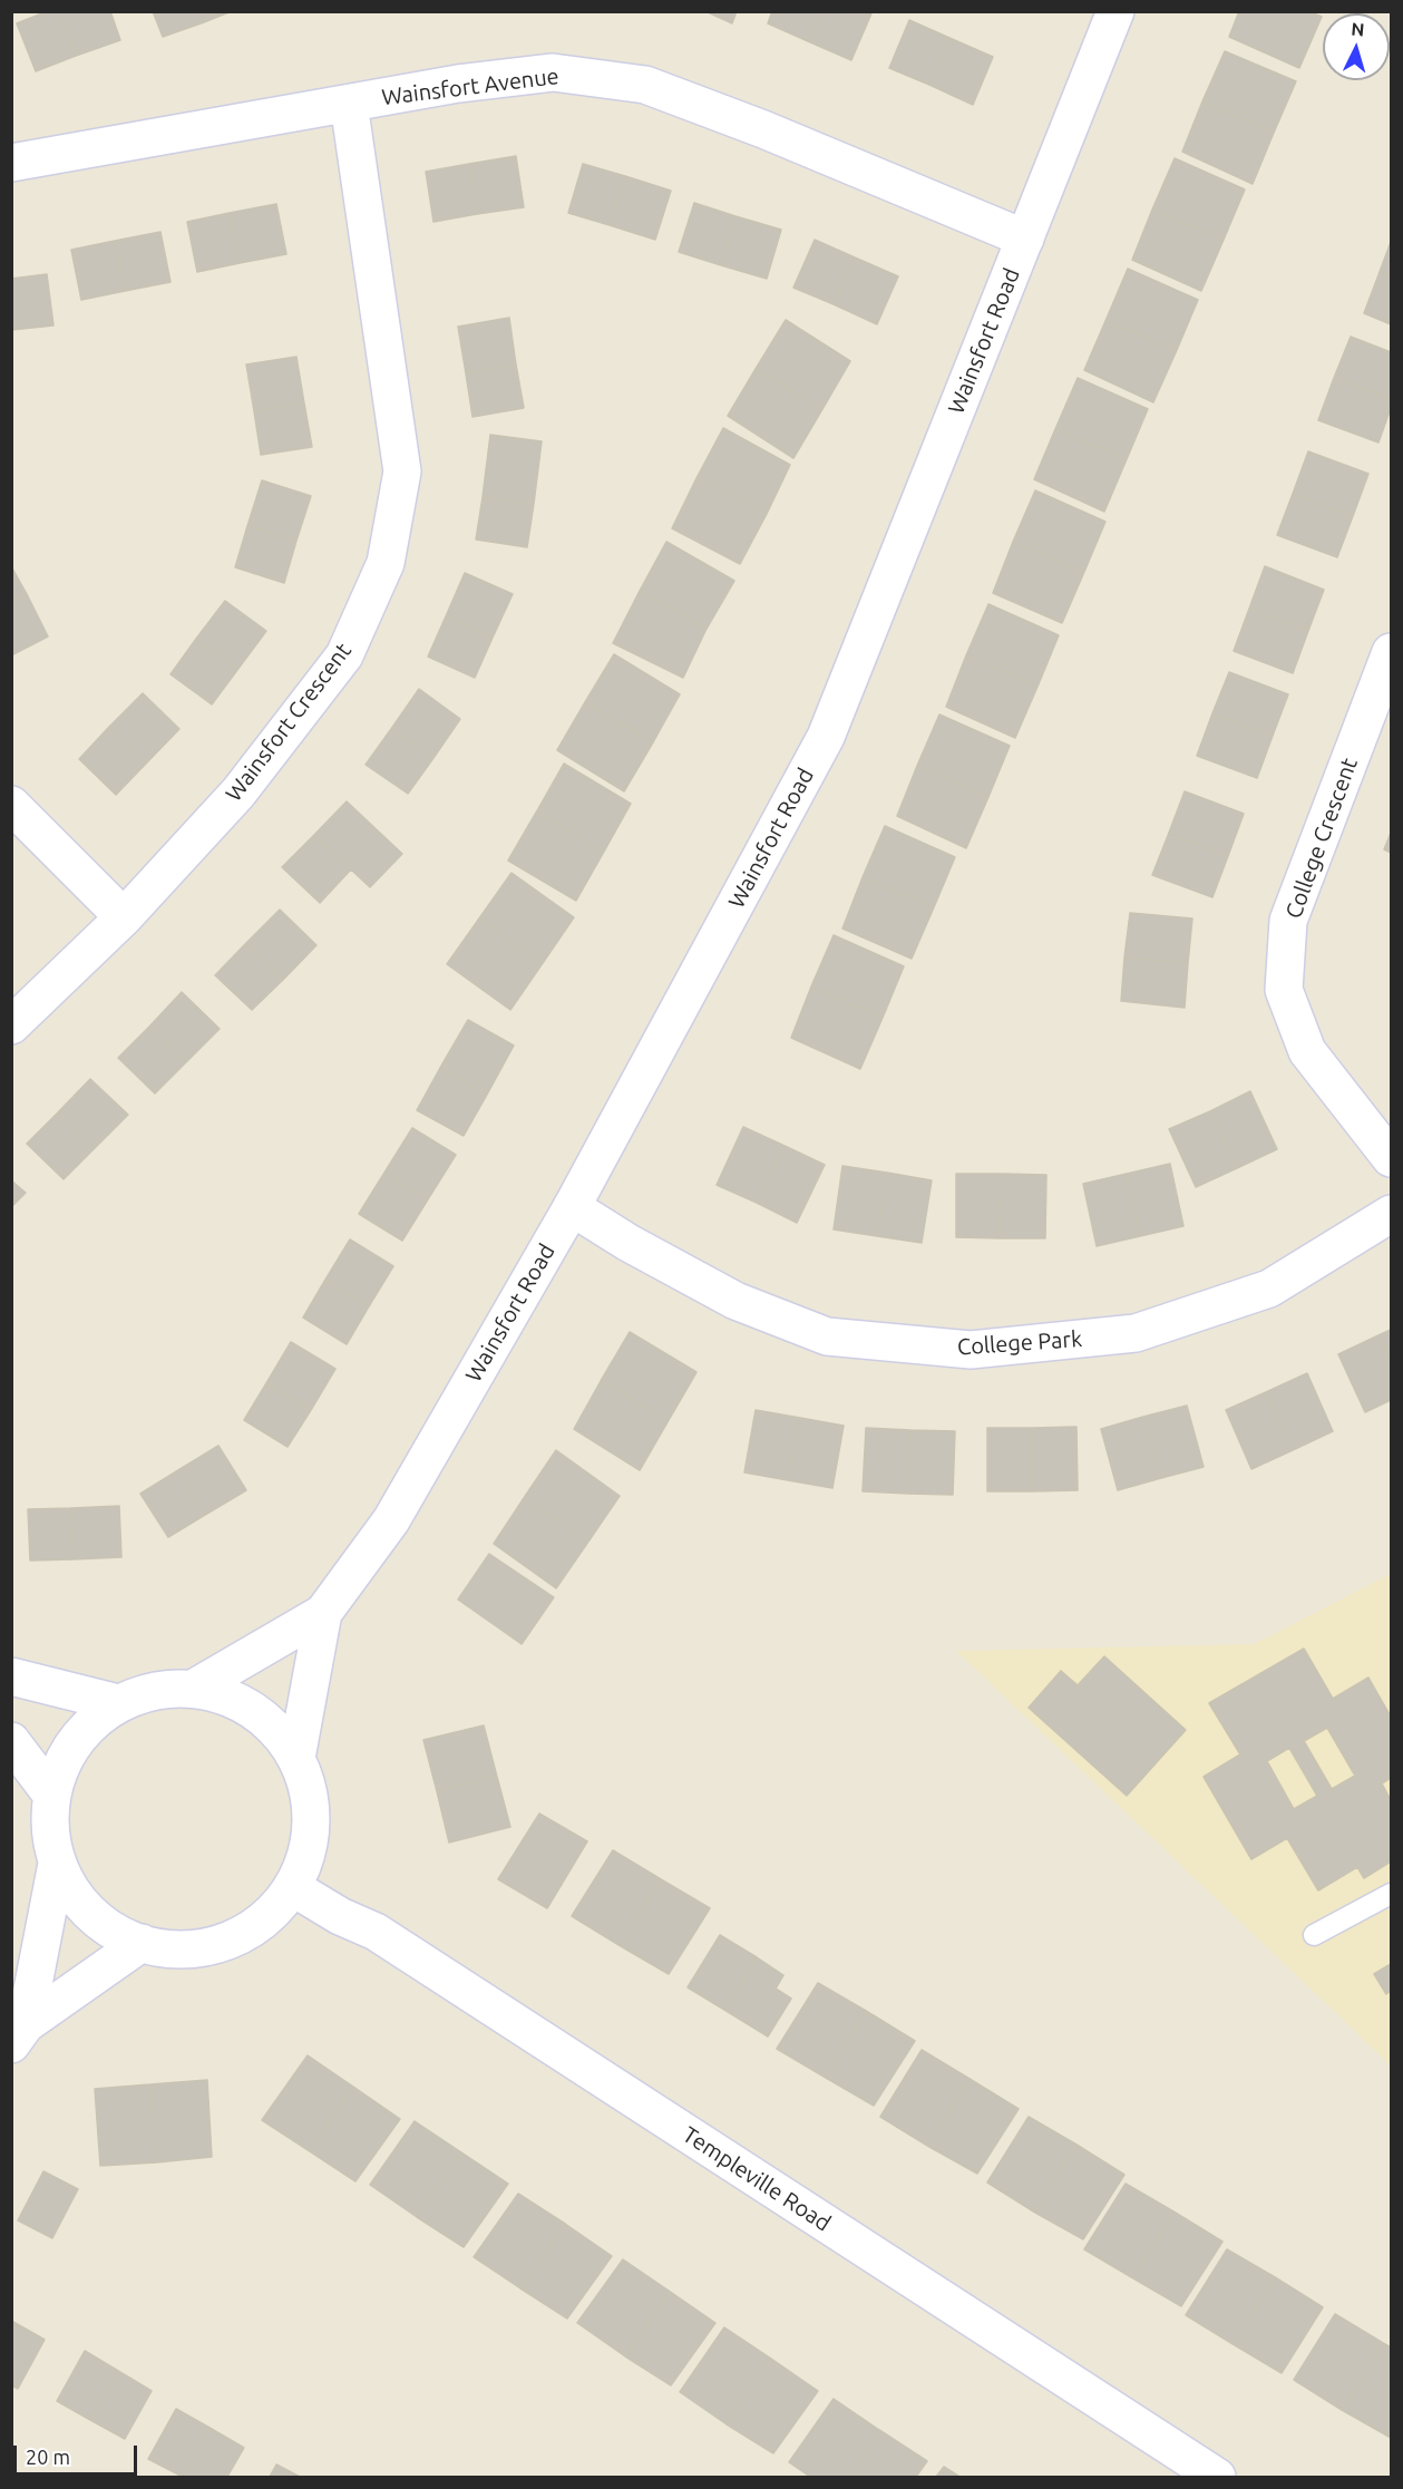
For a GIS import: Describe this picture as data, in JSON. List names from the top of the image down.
{
  "streets": {
    "main road": [
      "Wainsfort Avenue",
      "Wainsfort Road",
      "Wainsfort Crescent",
      "College Crescent",
      "College Park",
      "Templeville Road"
    ]
  },
  "crossings": [
    ["Wainsfort Avenue", "Wainsfort Road"],
    ["Wainsfort Avenue", "Wainsfort Crescent"],
    ["Wainsfort Road", "College Park"]
  ],
  "scale_bar": "20 m",
  "north": "top"
}
